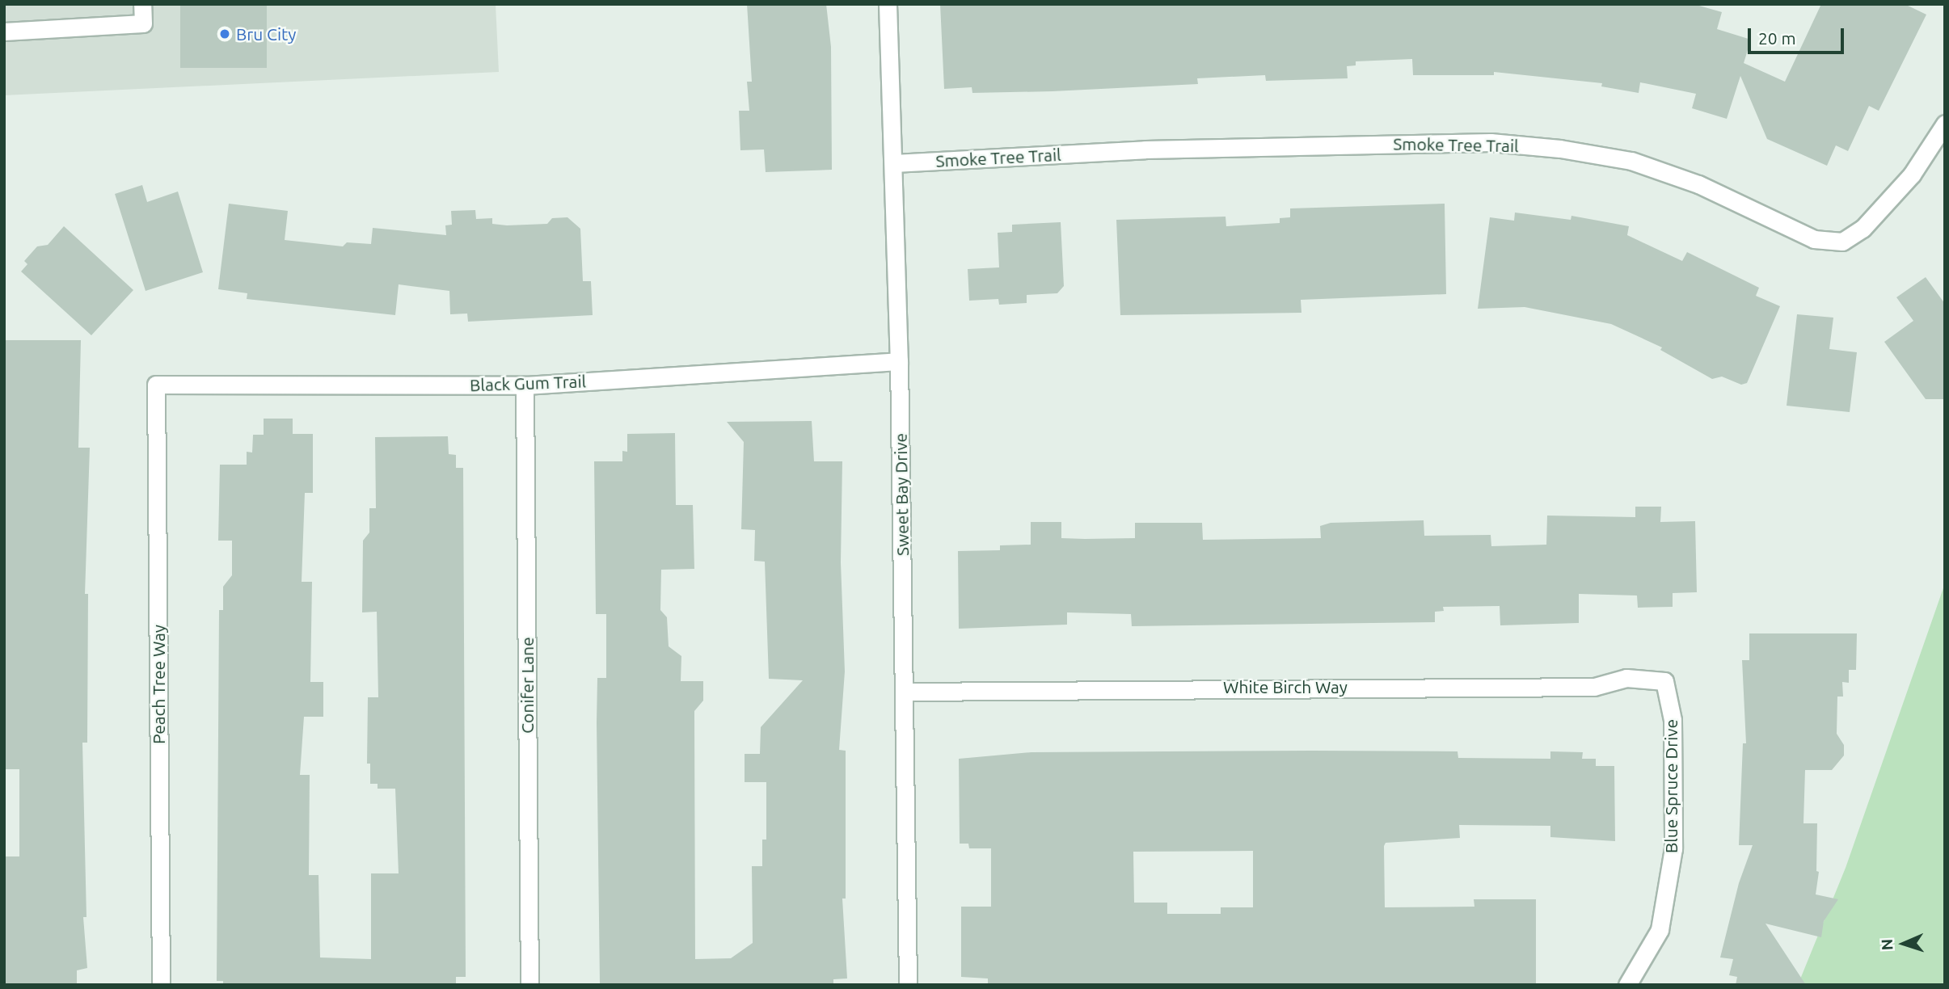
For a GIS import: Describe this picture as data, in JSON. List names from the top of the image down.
{
  "streets": {
    "street": [
      "Smoke Tree Trail",
      "Black Gum Trail",
      "Sweet Bay Drive",
      "Peach Tree Way",
      "Conifer Lane",
      "White Birch Way",
      "Blue Spruce Drive"
    ]
  },
  "crossings": [
    ["Smoke Tree Trail", "Sweet Bay Drive"],
    ["Black Gum Trail", "Sweet Bay Drive"],
    ["Black Gum Trail", "Peach Tree Way"],
    ["Black Gum Trail", "Conifer Lane"],
    ["Sweet Bay Drive", "White Birch Way"],
    ["White Birch Way", "Blue Spruce Drive"]
  ],
  "places": ["Bru City"],
  "scale_bar": "20 m",
  "north": "left"
}
